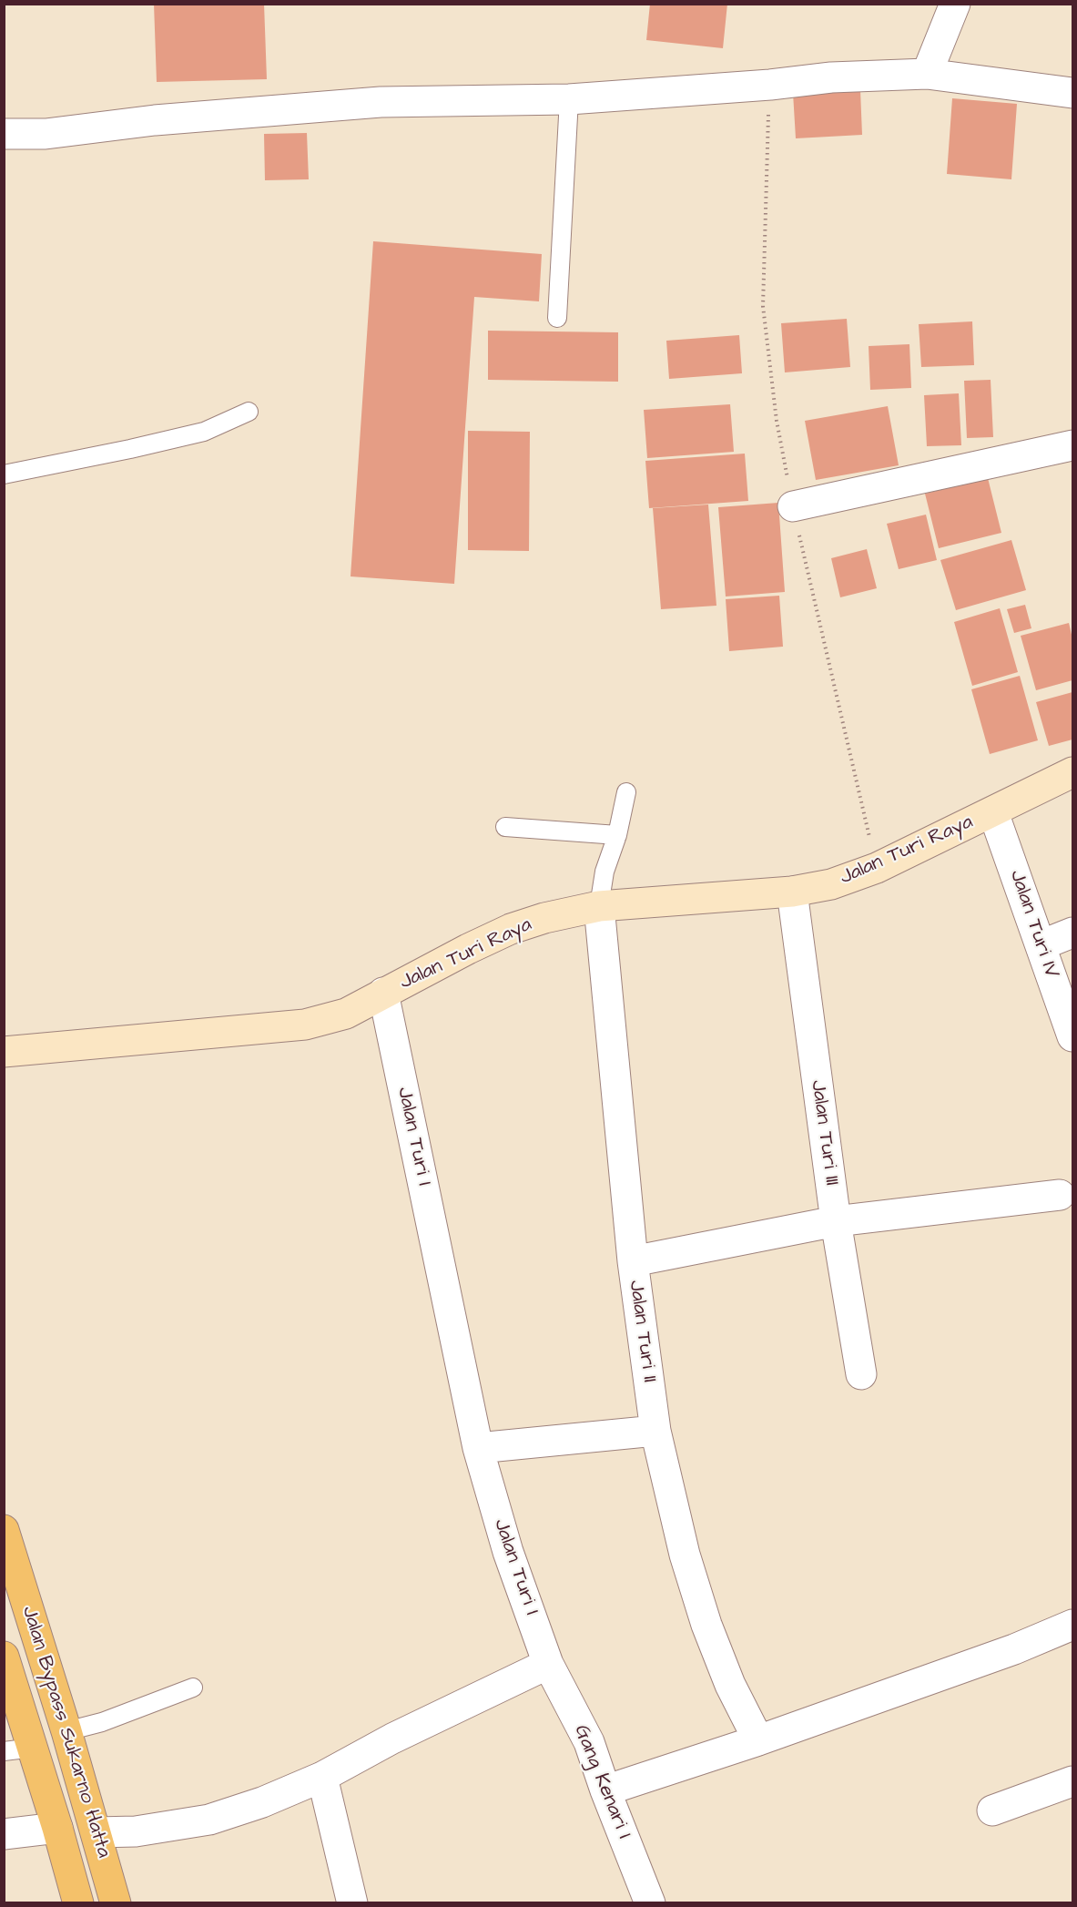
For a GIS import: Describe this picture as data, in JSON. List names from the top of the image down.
{
  "streets": {
    "highway": ["Jalan Bypass Sukarno Hatta"],
    "street": [
      "Jalan Turi Raya",
      "Jalan Turi IV",
      "Jalan Turi III",
      "Jalan Turi I",
      "Jalan Turi II",
      "Gang Kenari I"
    ]
  },
  "crossings": [
    ["Jalan Turi Raya", "Jalan Turi IV"],
    ["Jalan Turi Raya", "Jalan Turi III"],
    ["Jalan Turi Raya", "Jalan Turi I"],
    ["Jalan Turi Raya", "Jalan Turi II"],
    ["Jalan Turi I", "Gang Kenari I"]
  ]
}
